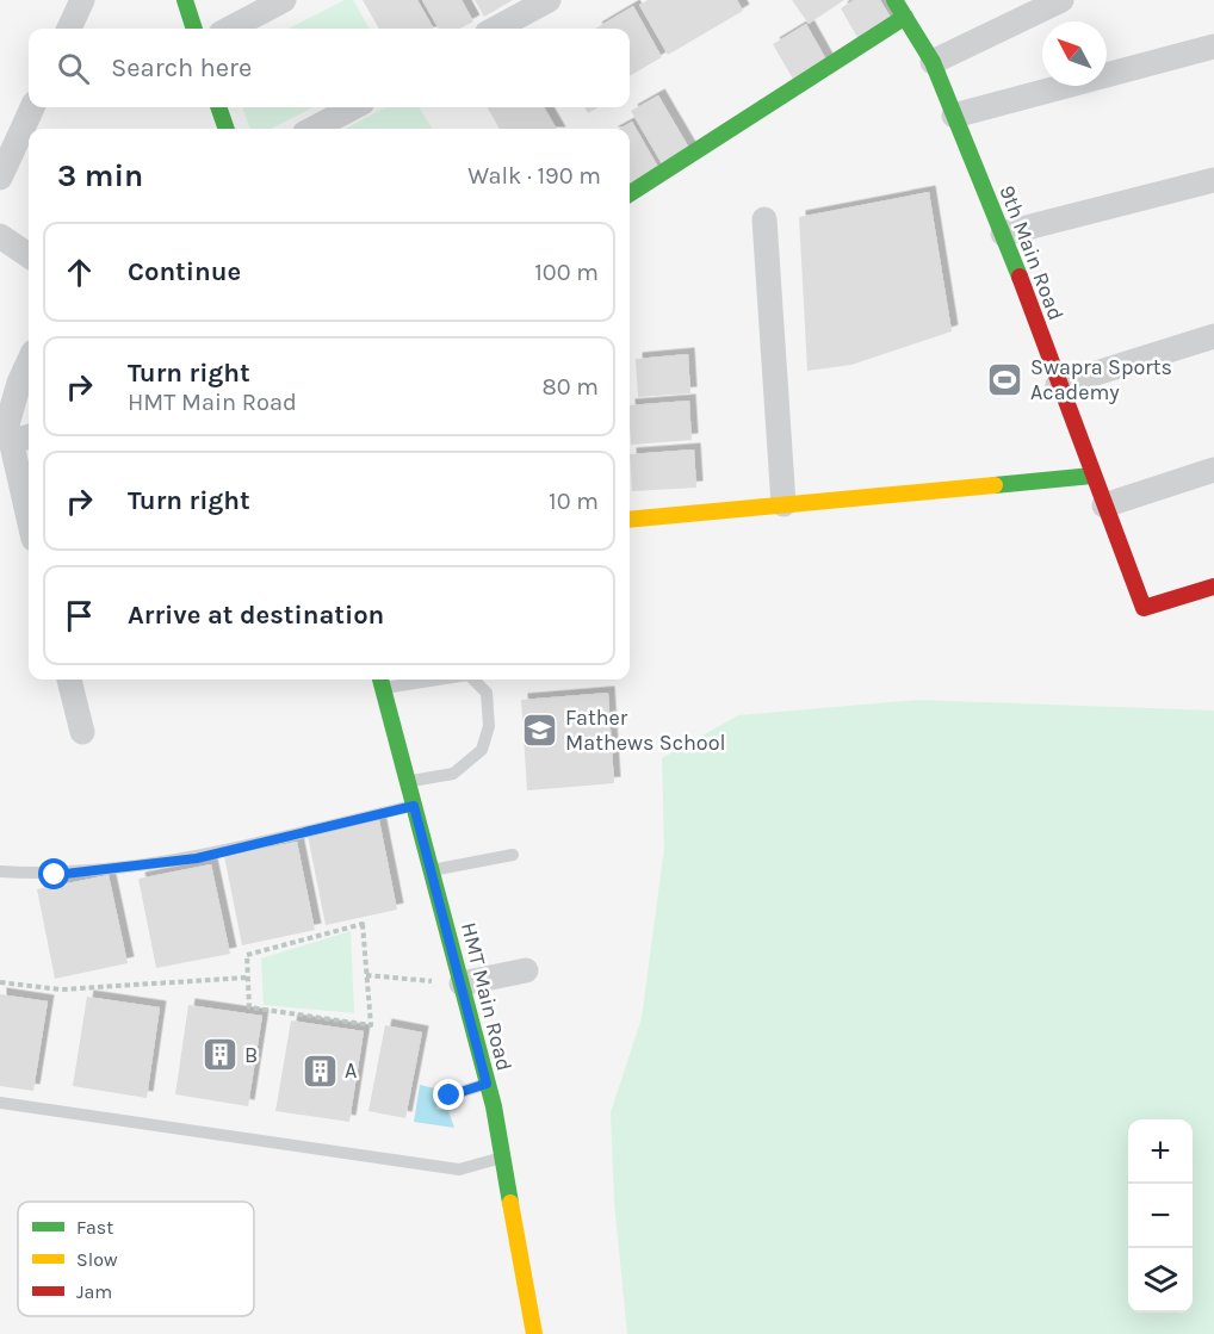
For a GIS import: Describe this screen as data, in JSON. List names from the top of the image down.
{
  "streets": {
    "street": ["9th Main Road", "HMT Main Road"]
  },
  "places": {
    "sports": ["Swapra Sports Academy"],
    "school or university": ["Father Mathews School"],
    "building": ["B", "A"]
  },
  "legend": ["Fast", "Slow", "Jam"],
  "north": "top left",
  "page": {
    "search": "Search here",
    "heading": ["3 min", "Walk · 190 m"],
    "list": [
      ["Continue", "100 m"],
      ["Turn right", "HMT Main Road", "80 m"],
      ["Turn right", "10 m"],
      "Arrive at destination"
    ],
    "map_buttons": ["+", "−"]
  }
}
